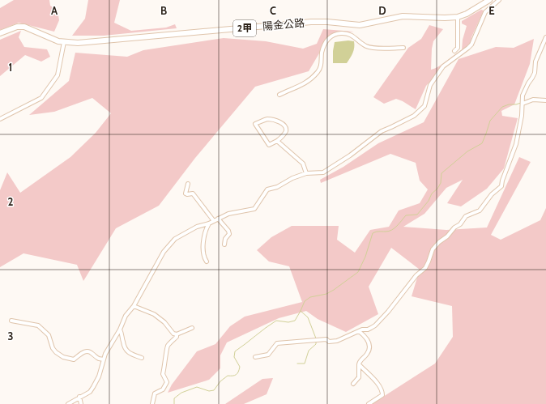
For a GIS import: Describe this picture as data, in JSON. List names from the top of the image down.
{
  "streets": {
    "main road": ["陽金公路", "2甲"]
  },
  "grid": {
    "columns": [
      "A",
      "B",
      "C",
      "D",
      "E"
    ],
    "rows": ["1", "2", "3"]
  }
}
